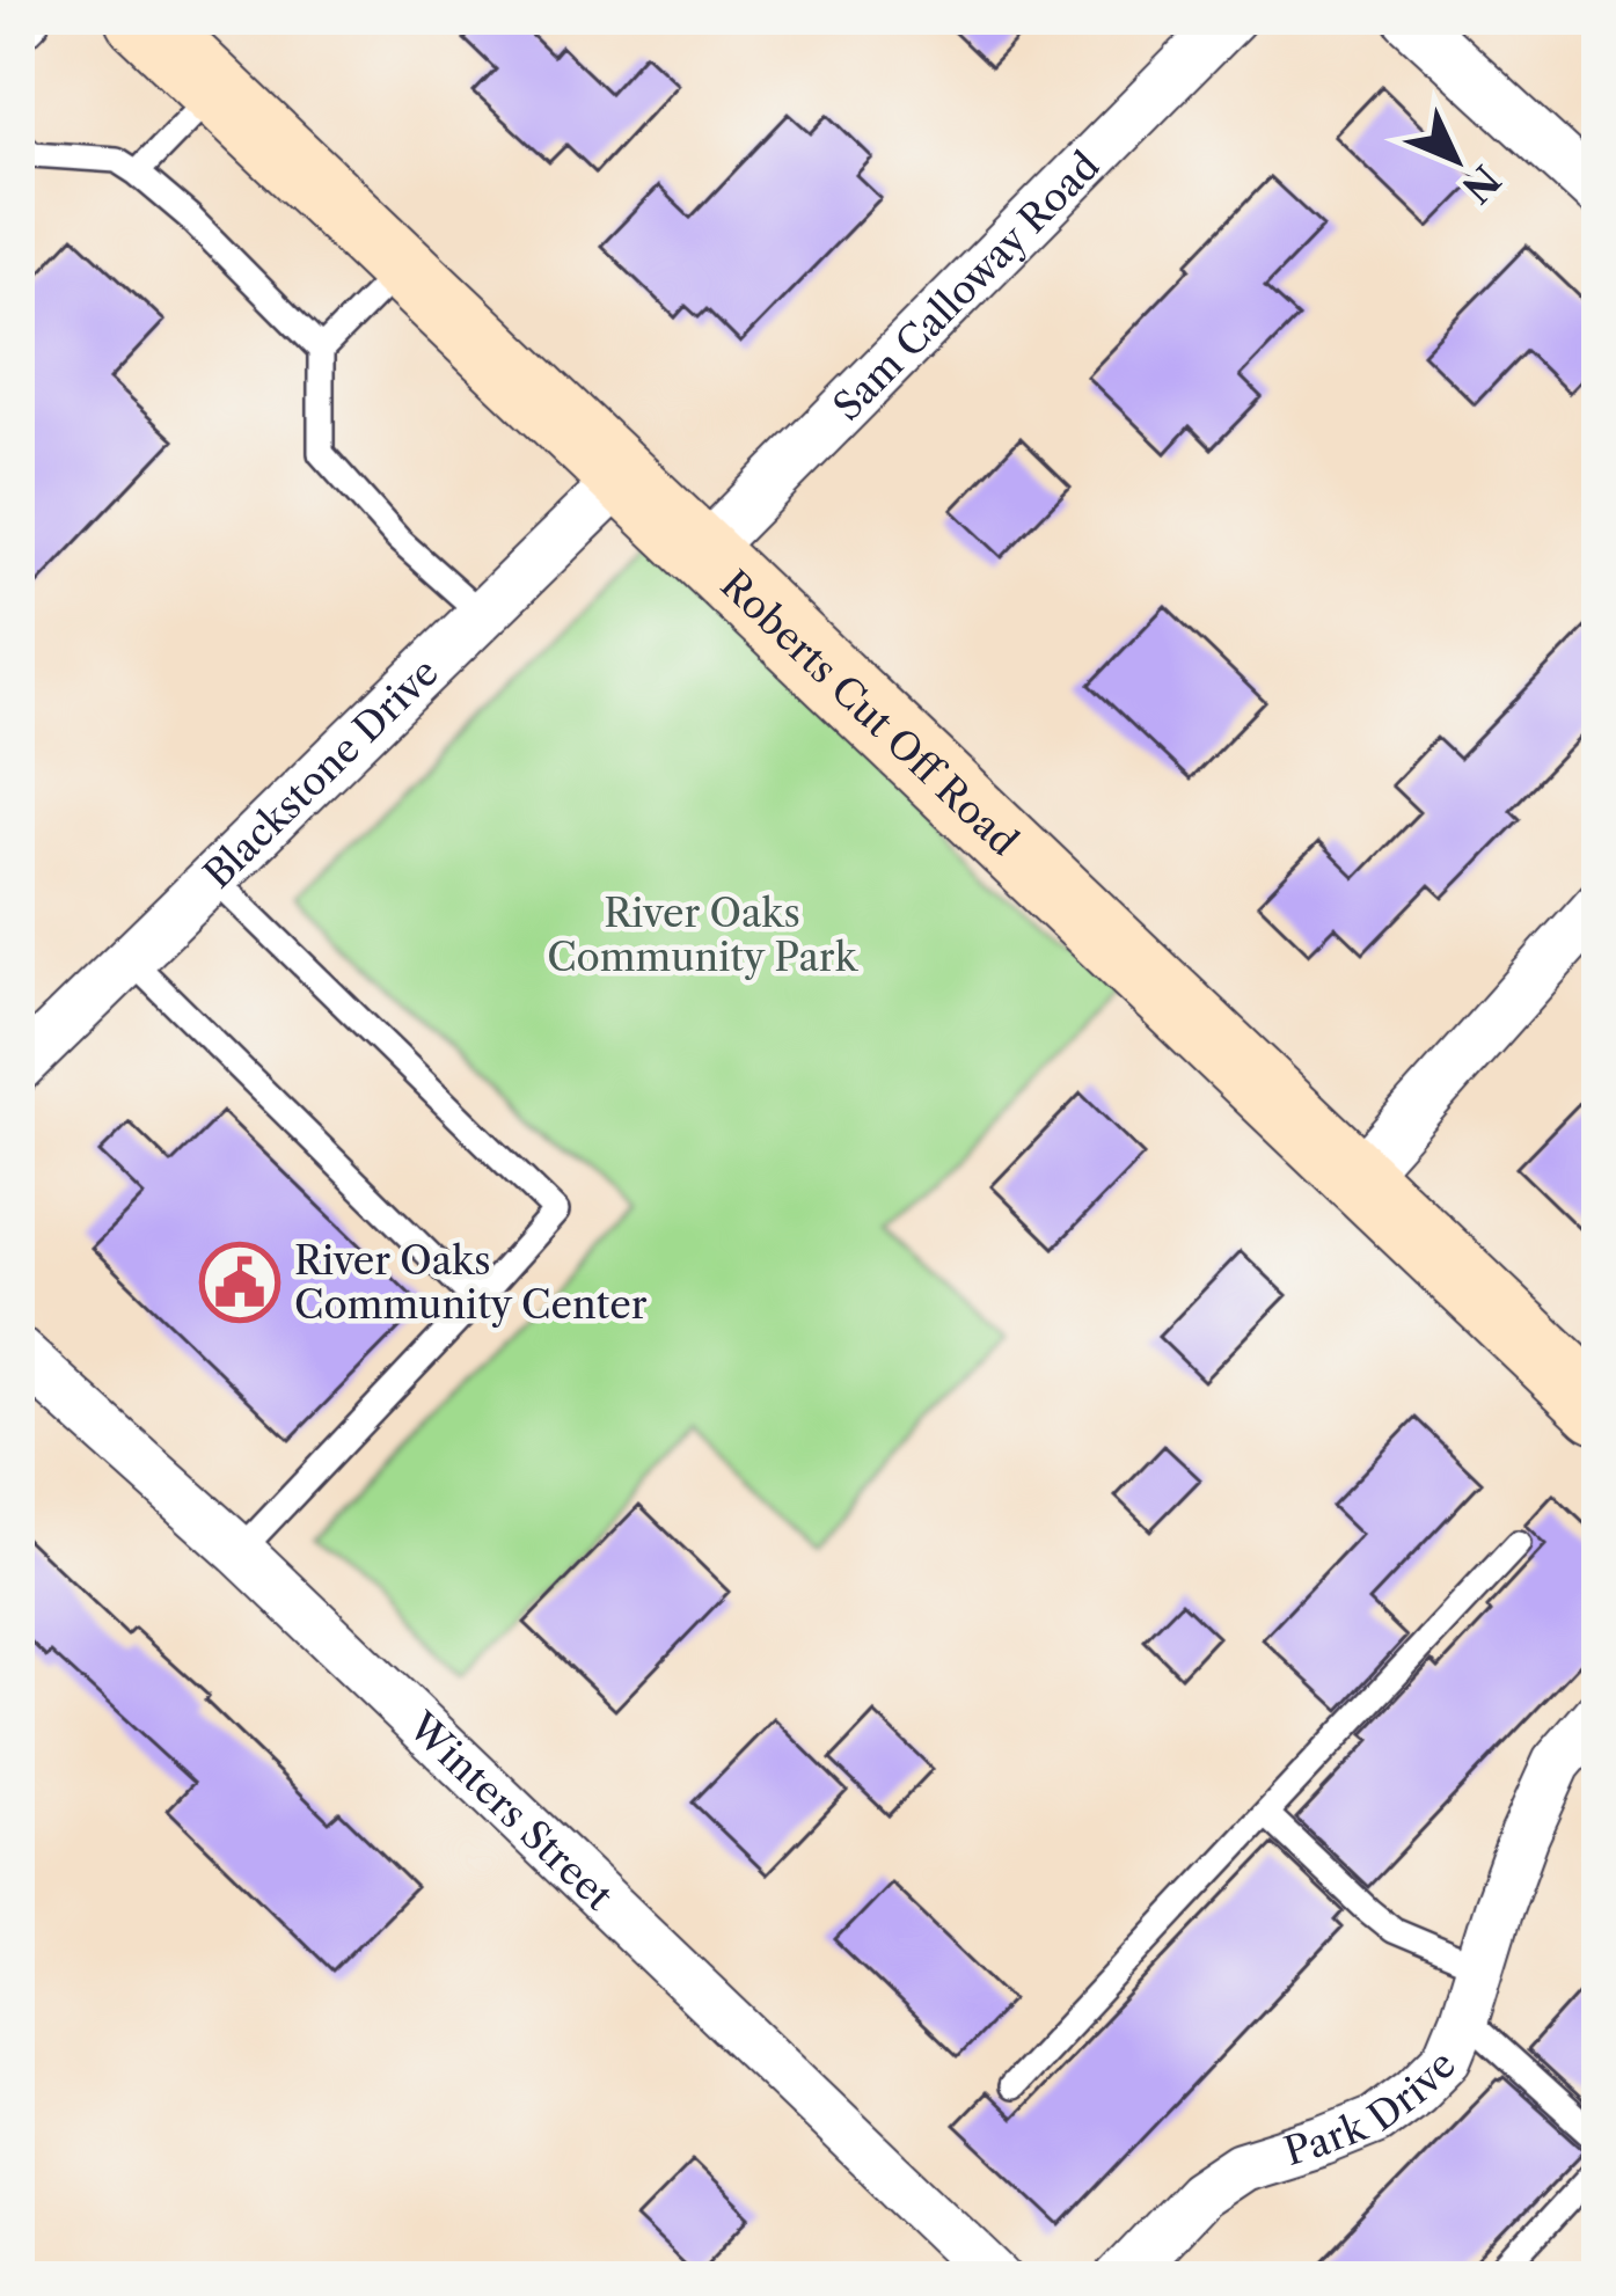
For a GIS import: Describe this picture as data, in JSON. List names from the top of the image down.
{
  "streets": {
    "street": [
      "Sam Calloway Road",
      "Roberts Cut Off Road",
      "Blackstone Drive",
      "Winters Street",
      "Park Drive"
    ]
  },
  "crossings": [
    ["Sam Calloway Road", "Roberts Cut Off Road"],
    ["Roberts Cut Off Road", "Blackstone Drive"]
  ],
  "parks": ["River Oaks Community Park"],
  "places": {
    "public building": ["River Oaks Community Center"]
  },
  "north": "bottom right"
}
